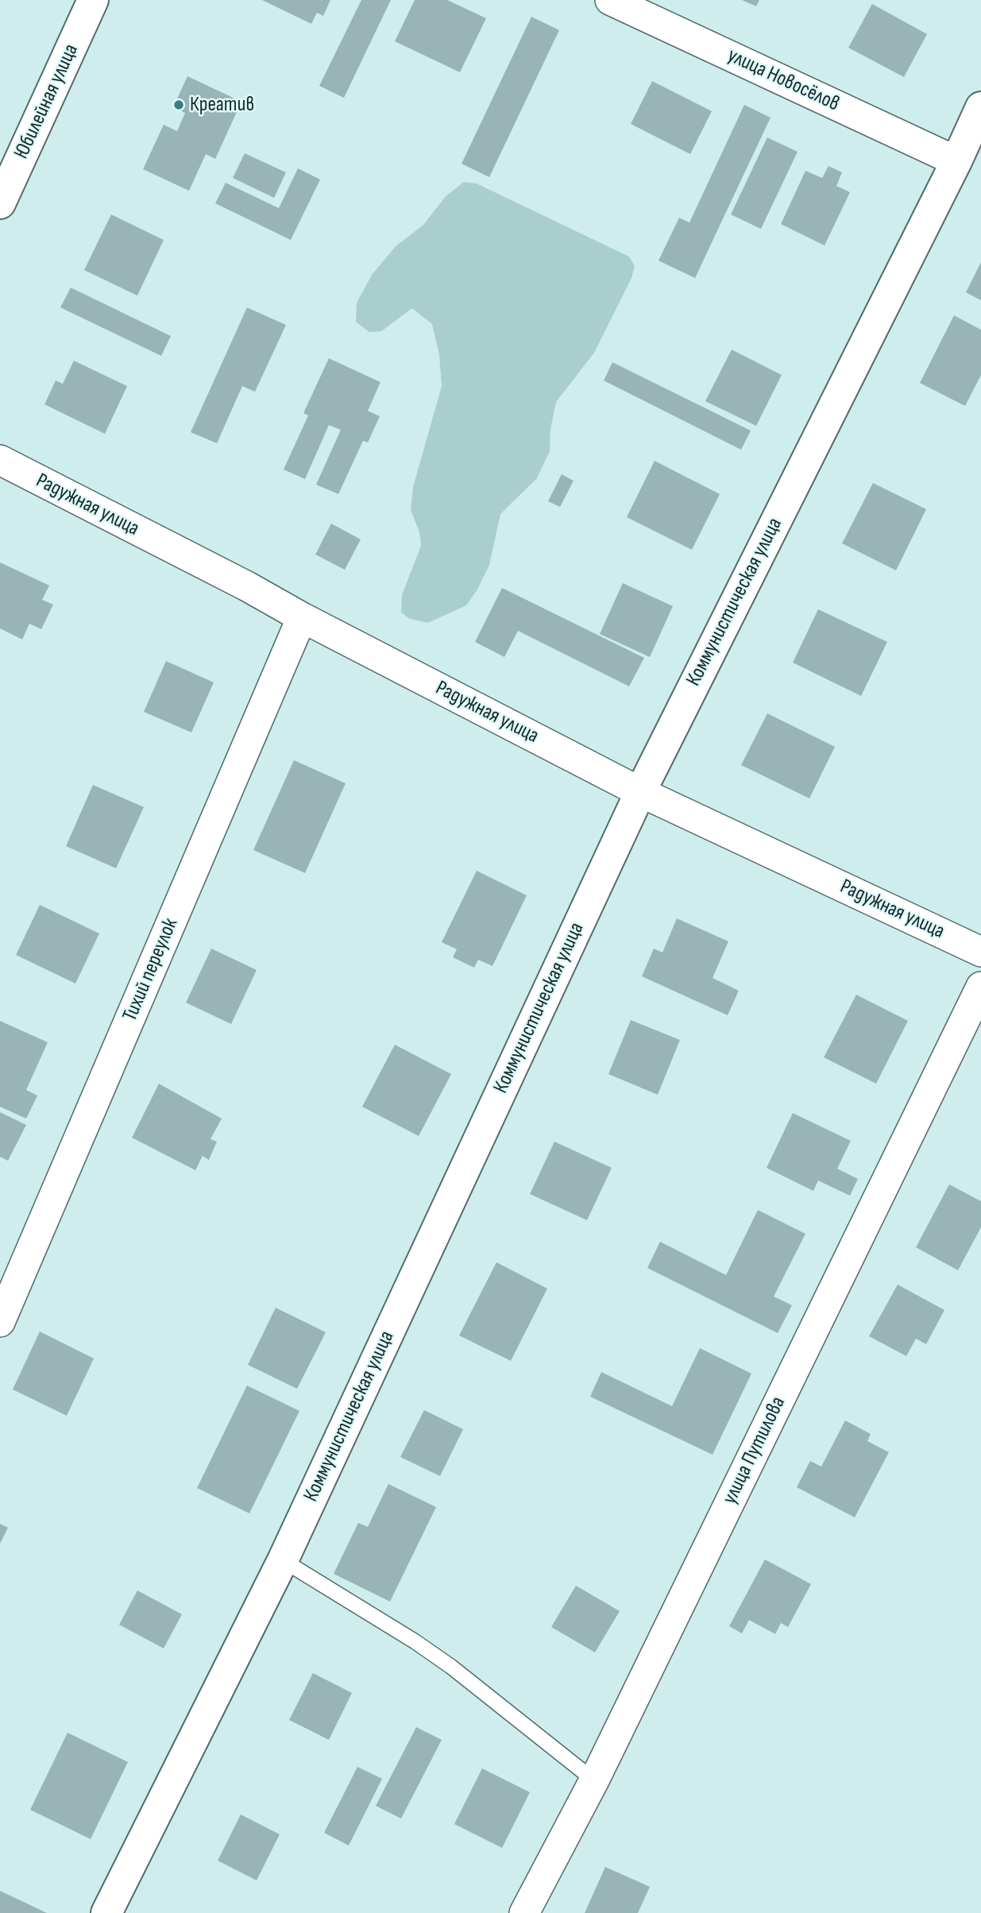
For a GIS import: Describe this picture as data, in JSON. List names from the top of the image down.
{
  "streets": {
    "street": [
      "улица Новосёлов",
      "Юбилейная улица",
      "Радужная улица",
      "Коммунистическая улица",
      "Тихий переулок",
      "улица Путилова"
    ]
  },
  "crossings": [
    ["улица Новосёлов", "Коммунистическая улица"],
    ["Радужная улица", "Коммунистическая улица"],
    ["Радужная улица", "Тихий переулок"]
  ],
  "places": ["Креатив"]
}
